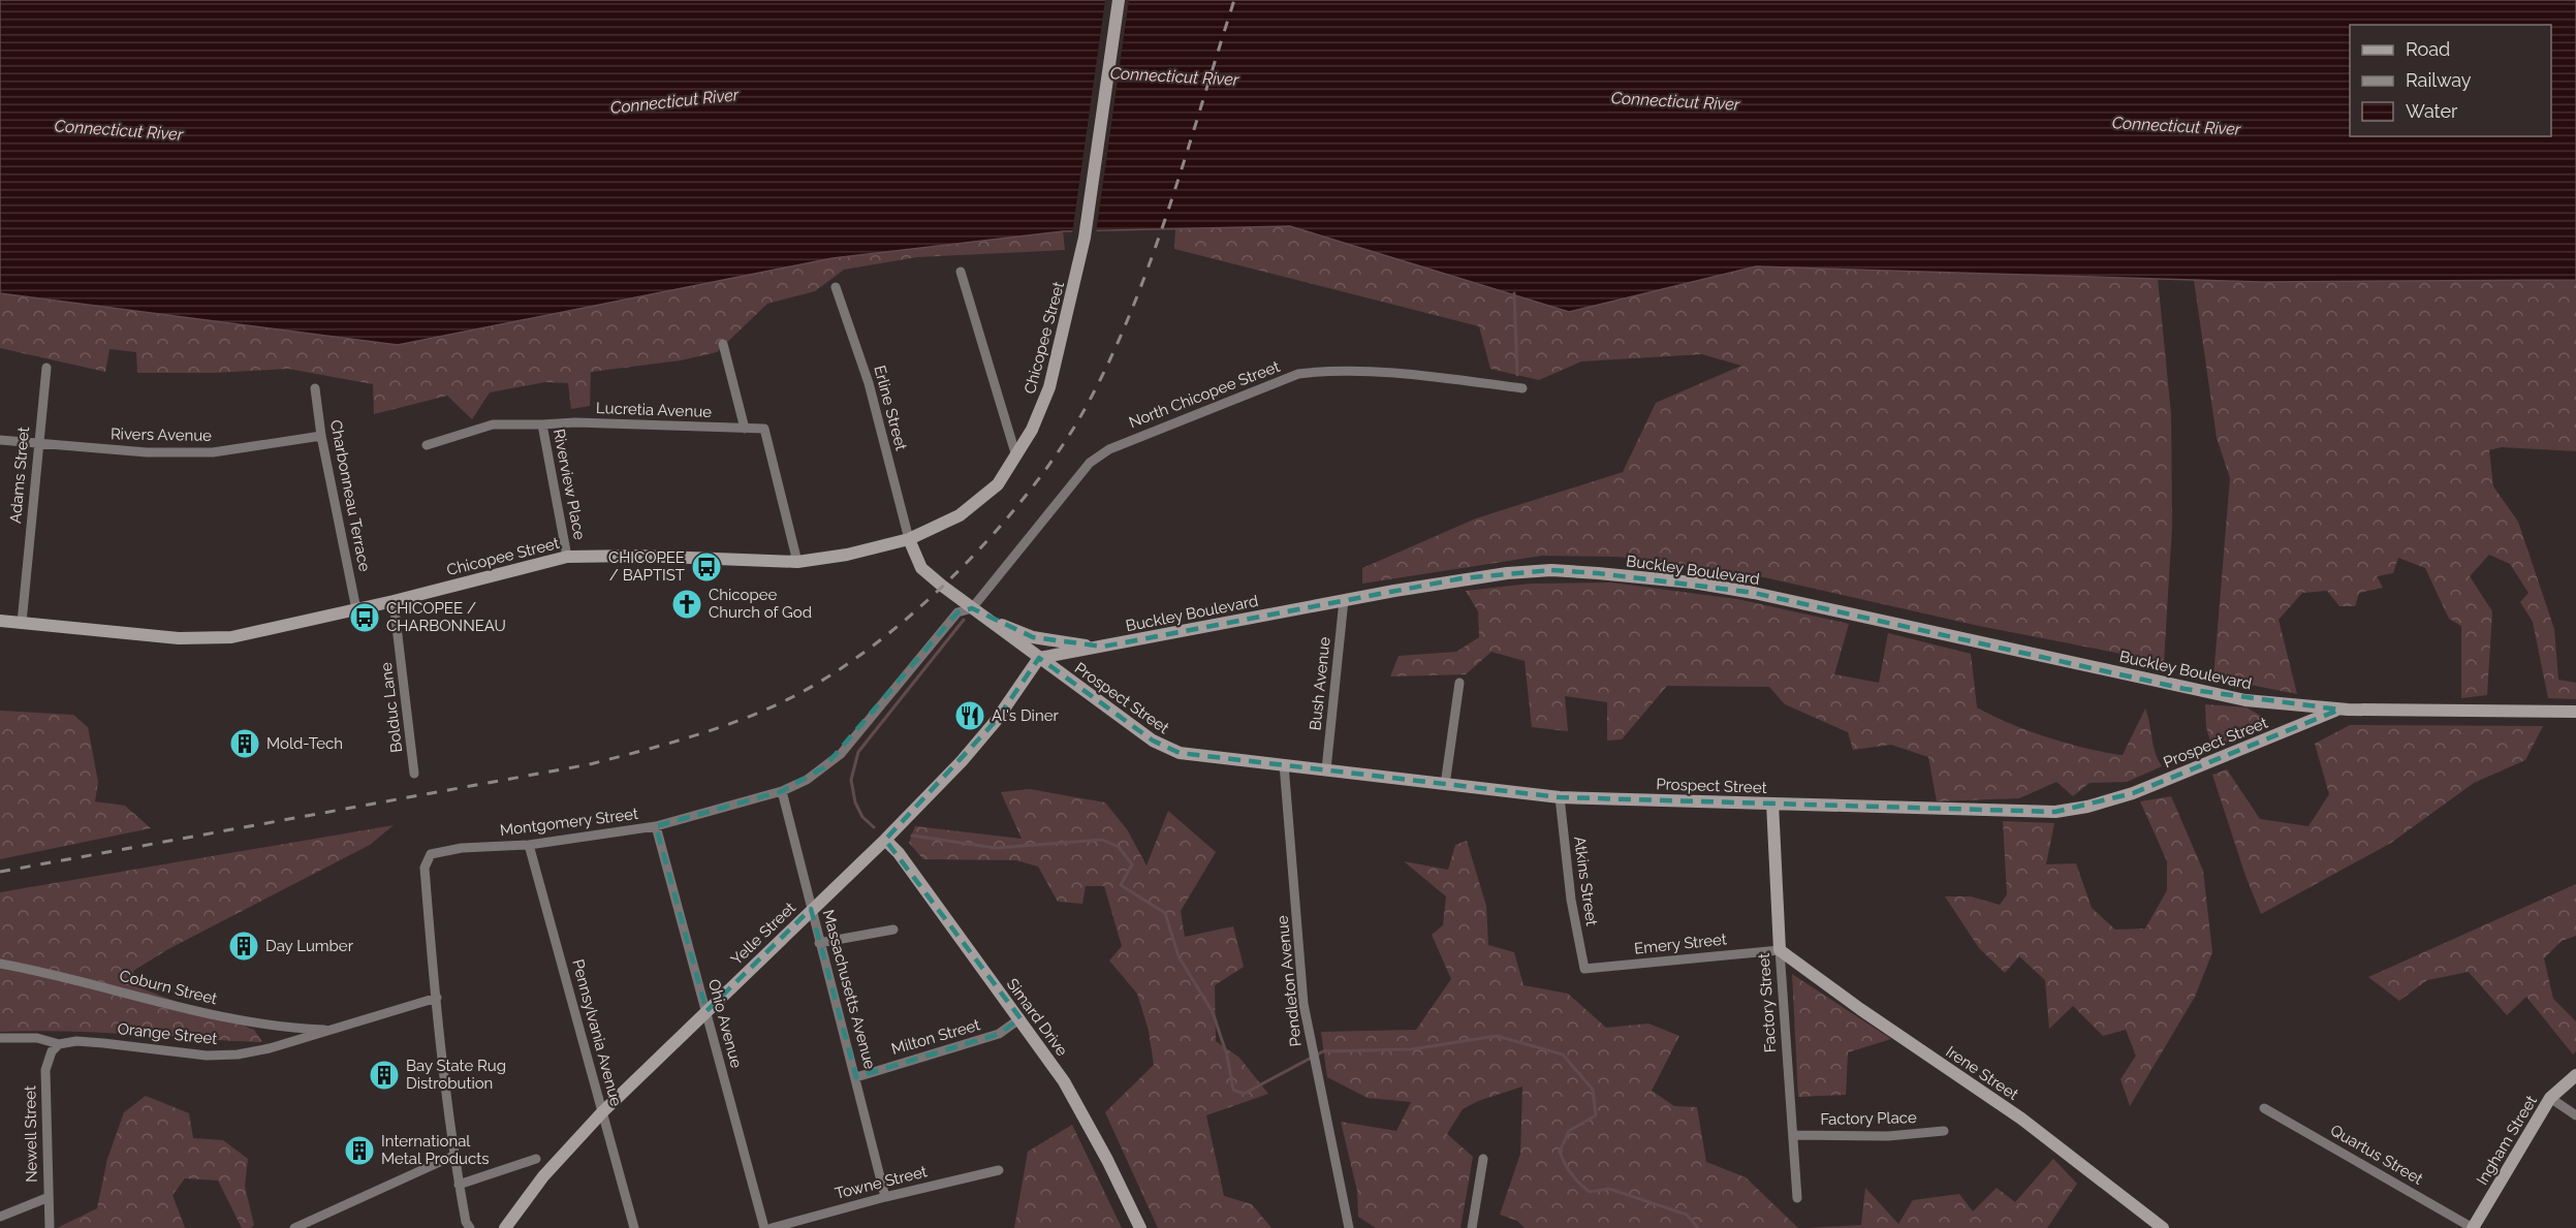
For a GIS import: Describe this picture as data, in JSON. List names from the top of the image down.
{
  "streets": {
    "main road": [
      "Chicopee Street",
      "Buckley Boulevard",
      "Prospect Street",
      "Yelle Street",
      "Factory Street",
      "Simard Drive",
      "Irene Street",
      "Ingham Street"
    ],
    "street": [
      "North Chicopee Street",
      "Erline Street",
      "Lucretia Avenue",
      "Rivers Avenue",
      "Adams Street",
      "Riverview Place",
      "Charbonneau Terrace",
      "Bush Avenue",
      "Bolduc Lane",
      "Montgomery Street",
      "Atkins Street",
      "Emery Street",
      "Pendleton Avenue",
      "Coburn Street",
      "Massachusetts Avenue",
      "Ohio Avenue",
      "Pennsylvania Avenue",
      "Orange Street",
      "Milton Street",
      "Factory Place",
      "Newell Street",
      "Quartus Street",
      "Towne Street"
    ]
  },
  "crossings": [
    ["Chicopee Street", "Erline Street"],
    ["Chicopee Street", "Lucretia Avenue"],
    ["Chicopee Street", "Adams Street"],
    ["Chicopee Street", "Riverview Place"],
    ["Chicopee Street", "Charbonneau Terrace"],
    ["Chicopee Street", "Prospect Street"],
    ["Chicopee Street", "Bolduc Lane"],
    ["North Chicopee Street", "Prospect Street"],
    ["North Chicopee Street", "Montgomery Street"],
    ["Erline Street", "Prospect Street"],
    ["Lucretia Avenue", "Riverview Place"],
    ["Rivers Avenue", "Adams Street"],
    ["Rivers Avenue", "Charbonneau Terrace"],
    ["Buckley Boulevard", "Bush Avenue"],
    ["Buckley Boulevard", "Prospect Street"],
    ["Buckley Boulevard", "Yelle Street"],
    ["Bush Avenue", "Prospect Street"],
    ["Prospect Street", "Montgomery Street"],
    ["Prospect Street", "Atkins Street"],
    ["Prospect Street", "Yelle Street"],
    ["Prospect Street", "Pendleton Avenue"],
    ["Prospect Street", "Factory Street"],
    ["Montgomery Street", "Massachusetts Avenue"],
    ["Montgomery Street", "Ohio Avenue"],
    ["Montgomery Street", "Pennsylvania Avenue"],
    ["Montgomery Street", "Orange Street"],
    ["Atkins Street", "Emery Street"],
    ["Yelle Street", "Massachusetts Avenue"],
    ["Yelle Street", "Simard Drive"],
    ["Yelle Street", "Ohio Avenue"],
    ["Yelle Street", "Pennsylvania Avenue"],
    ["Emery Street", "Factory Street"],
    ["Emery Street", "Irene Street"],
    ["Coburn Street", "Orange Street"],
    ["Massachusetts Avenue", "Milton Street"],
    ["Massachusetts Avenue", "Towne Street"],
    ["Factory Street", "Irene Street"],
    ["Factory Street", "Factory Place"],
    ["Simard Drive", "Milton Street"],
    ["Orange Street", "Newell Street"],
    ["Ingham Street", "Quartus Street"]
  ],
  "water": ["Connecticut River"],
  "places": {
    "bus stop": ["CHICOPEE / BAPTIST", "CHICOPEE / CHARBONNEAU"],
    "church": ["Chicopee Church of God"],
    "restaurant": ["Al's Diner"],
    "building": [
      "Mold-Tech",
      "Day Lumber",
      "Bay State Rug Distrobution",
      "International Metal Products"
    ]
  },
  "legend": ["Road", "Railway", "Water"]
}
